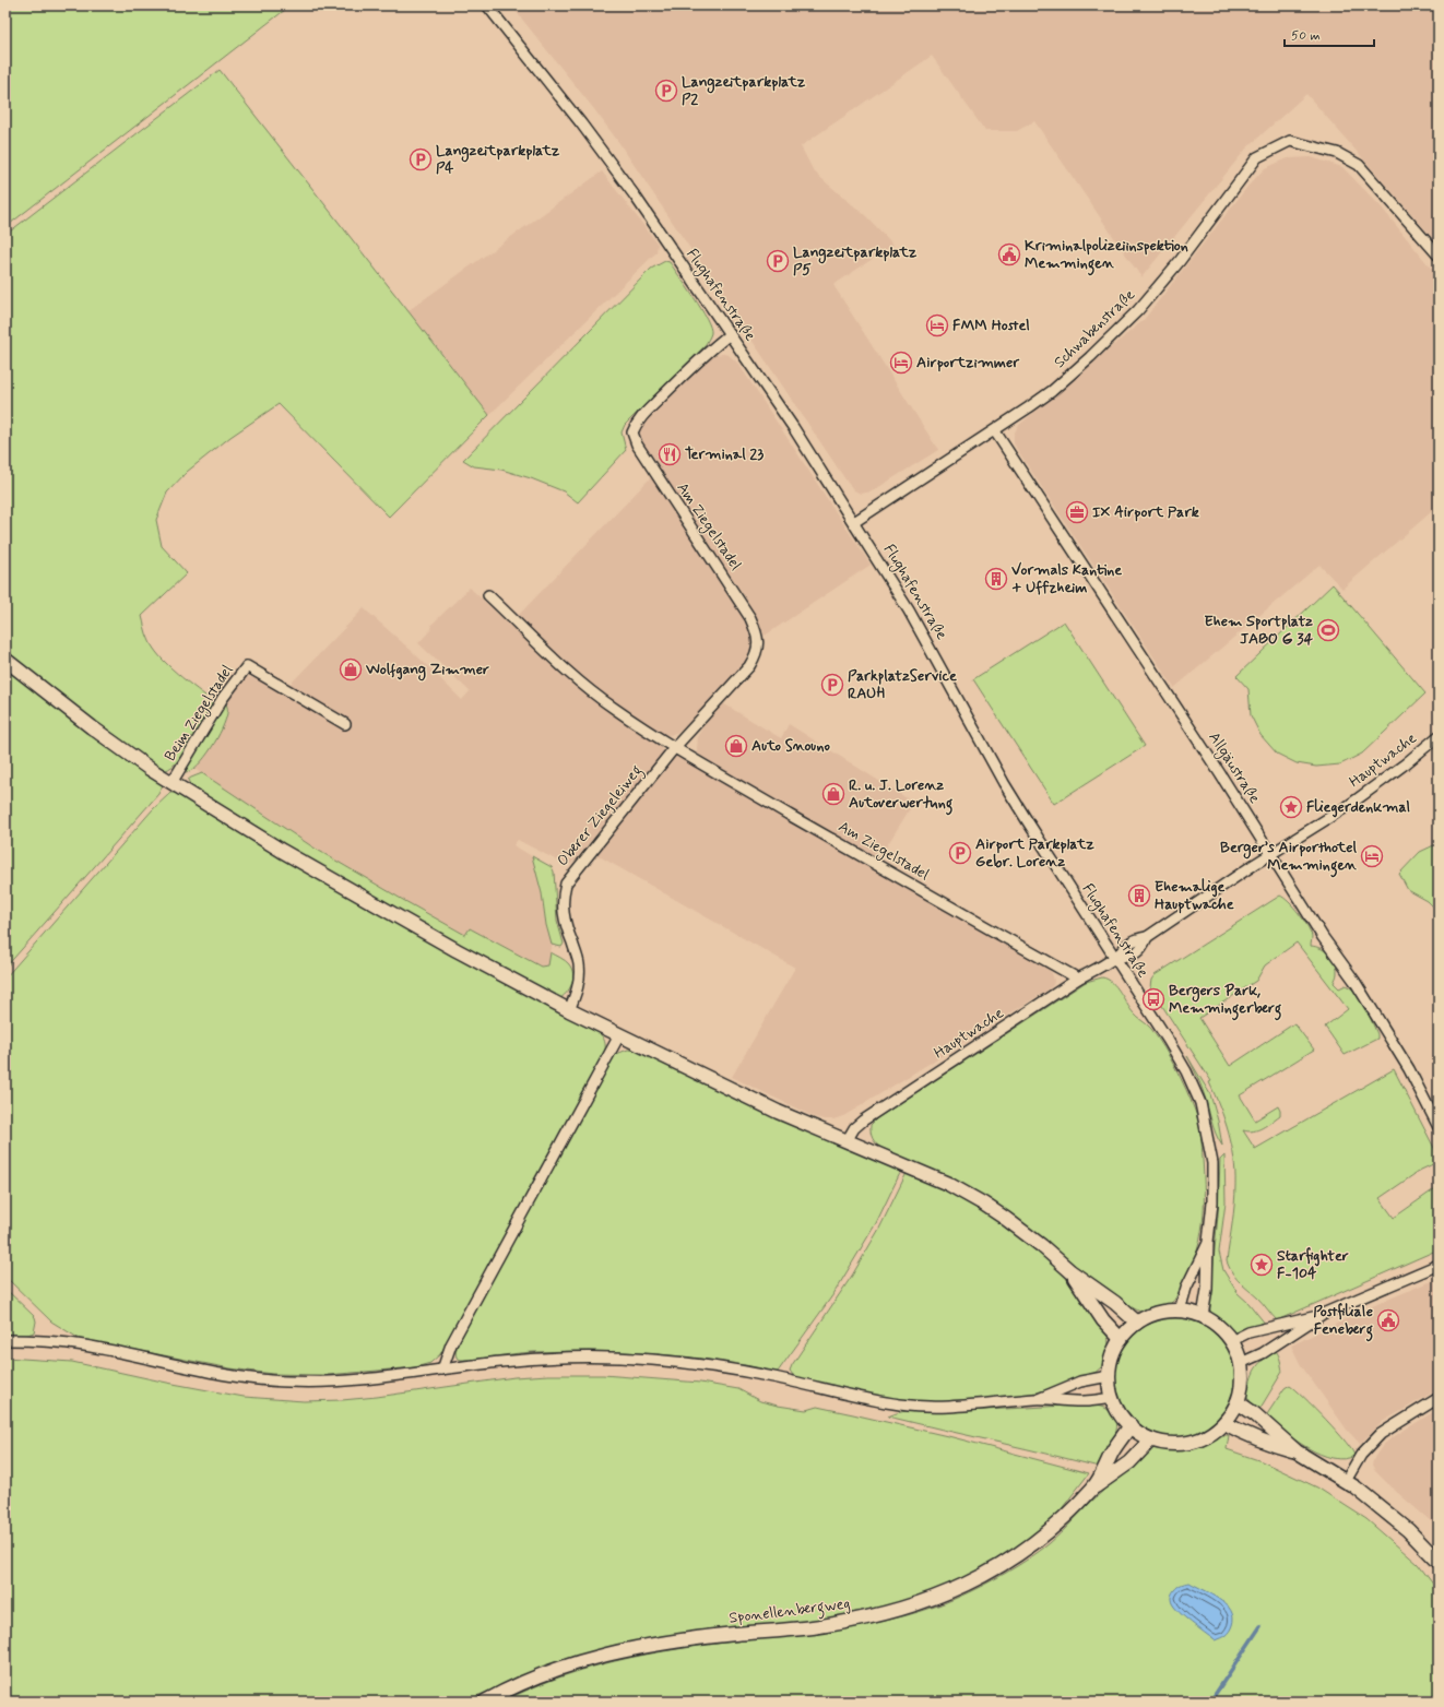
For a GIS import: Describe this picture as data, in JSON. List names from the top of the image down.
{
  "streets": {
    "street": [
      "Flughafenstraße",
      "Schwabenstraße",
      "Am Ziegelstadel",
      "Beim Ziegelstadel",
      "Hauptwache",
      "Allgäustraße",
      "Oberer Ziegeleiweg",
      "Sponellenbergweg"
    ]
  },
  "crossings": [
    ["Flughafenstraße", "Schwabenstraße"],
    ["Flughafenstraße", "Am Ziegelstadel"],
    ["Flughafenstraße", "Hauptwache"],
    ["Flughafenstraße", "Sponellenbergweg"],
    ["Schwabenstraße", "Allgäustraße"],
    ["Am Ziegelstadel", "Hauptwache"],
    ["Am Ziegelstadel", "Oberer Ziegeleiweg"],
    ["Hauptwache", "Allgäustraße"]
  ],
  "places": {
    "parking": [
      "Langzeitparkplatz P2",
      "Langzeitparkplatz P4",
      "Langzeitparkplatz P5",
      "ParkplatzService RAUH",
      "Airport Parkplatz Gebr. Lorenz"
    ],
    "public building": ["Kriminalpolizeiinspektion Memmingen", "Postfiliale Feneberg"],
    "hotel": ["FMM Hostel", "Airportzimmer", "Berger’s Airporthotel Memmingen"],
    "restaurant": ["Terminal 23"],
    "office": ["IX Airport Park"],
    "building": ["Vormals Kantine + Uffzheim", "Ehemalige Hauptwache"],
    "sports": ["Ehem Sportplatz JABO G 34"],
    "shop": ["Wolfgang Zimmer", "Auto Snouno", "R. u. J. Lorenz Autoverwertung"],
    "place": ["Fliegerdenkmal", "Starfighter F-104"],
    "bus stop": ["Bergers Park, Memmingerberg"]
  },
  "scale_bar": "50 m"
}
